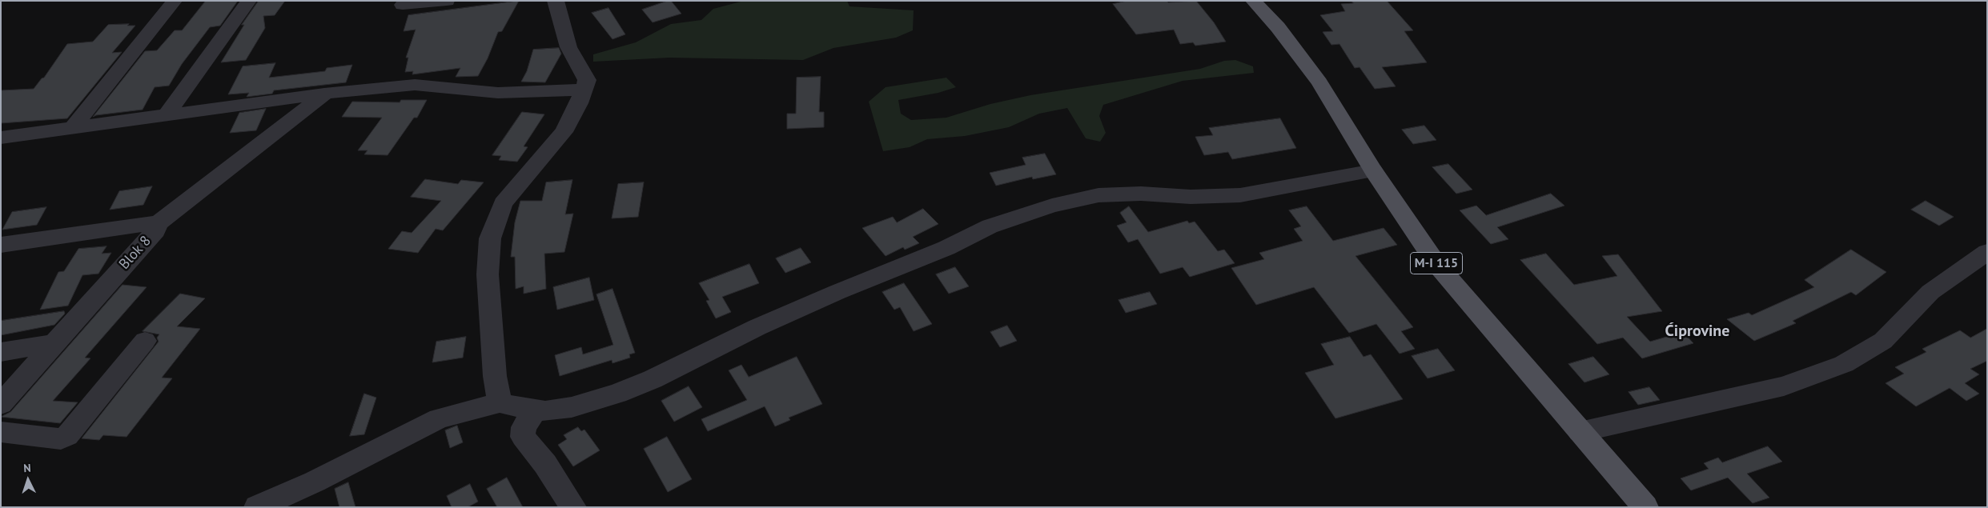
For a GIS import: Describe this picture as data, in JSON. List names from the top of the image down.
{
  "streets": {
    "main road": ["M-I 115"],
    "street": ["Blok 8"]
  },
  "districts": ["Ćiprovine"],
  "north": "top"
}
